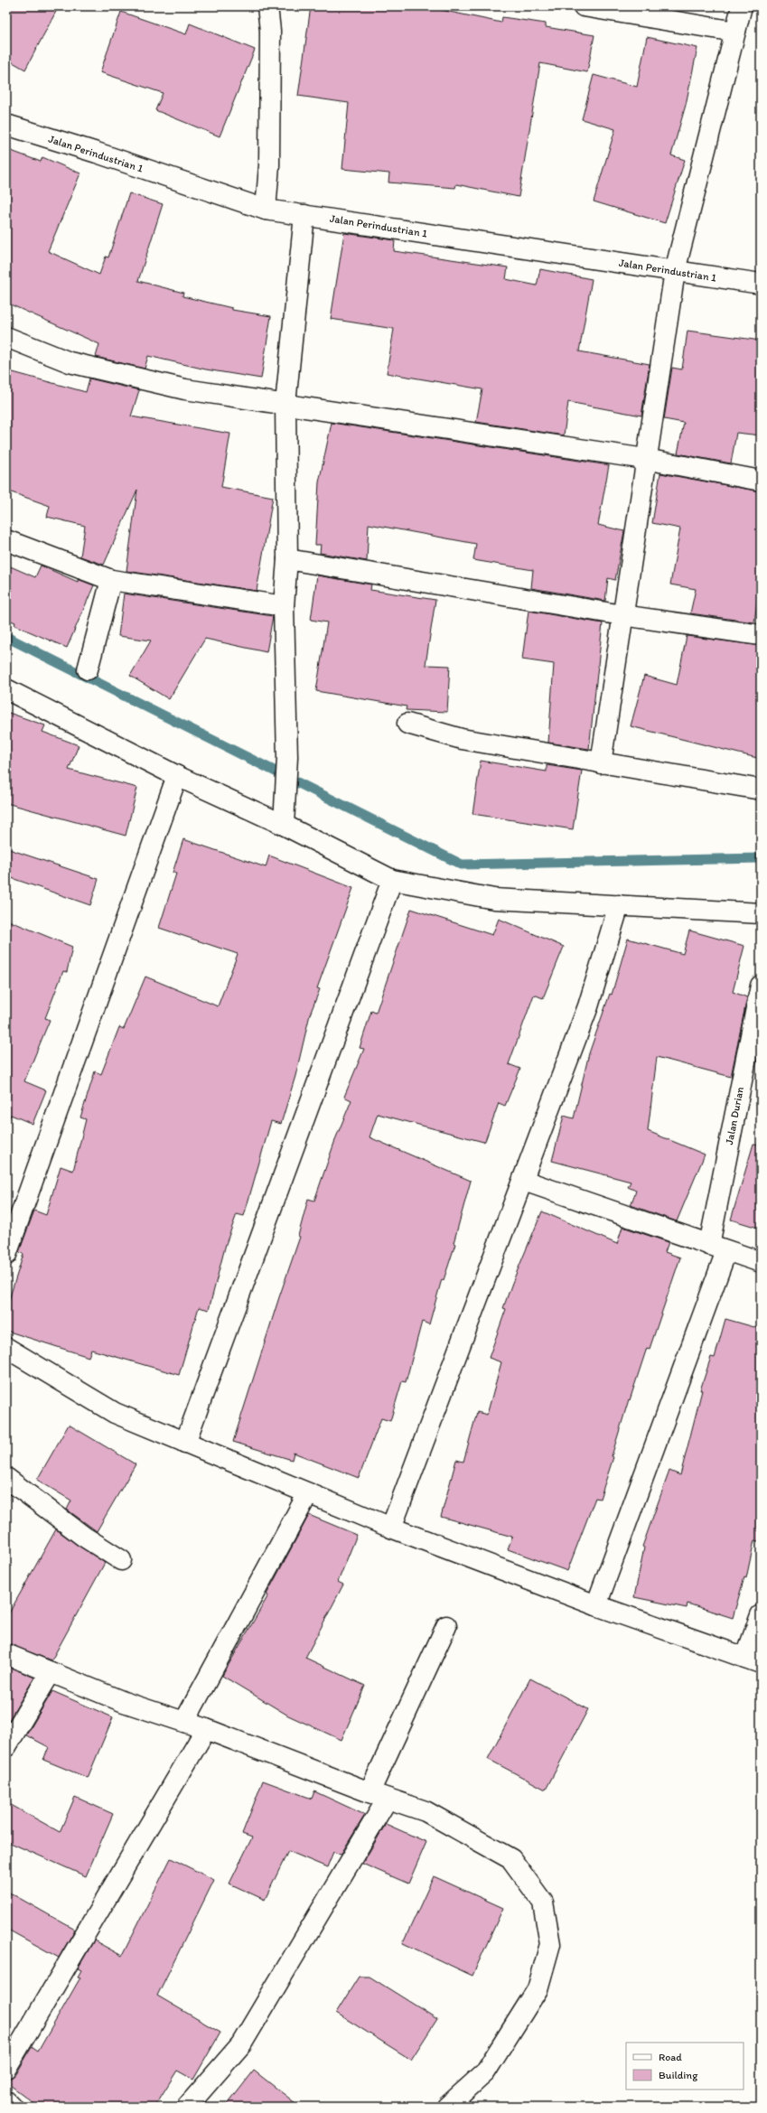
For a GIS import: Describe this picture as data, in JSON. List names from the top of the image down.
{
  "streets": {
    "street": ["Jalan Perindustrian 1", "Jalan Durian"]
  },
  "legend": ["Road", "Building"]
}
